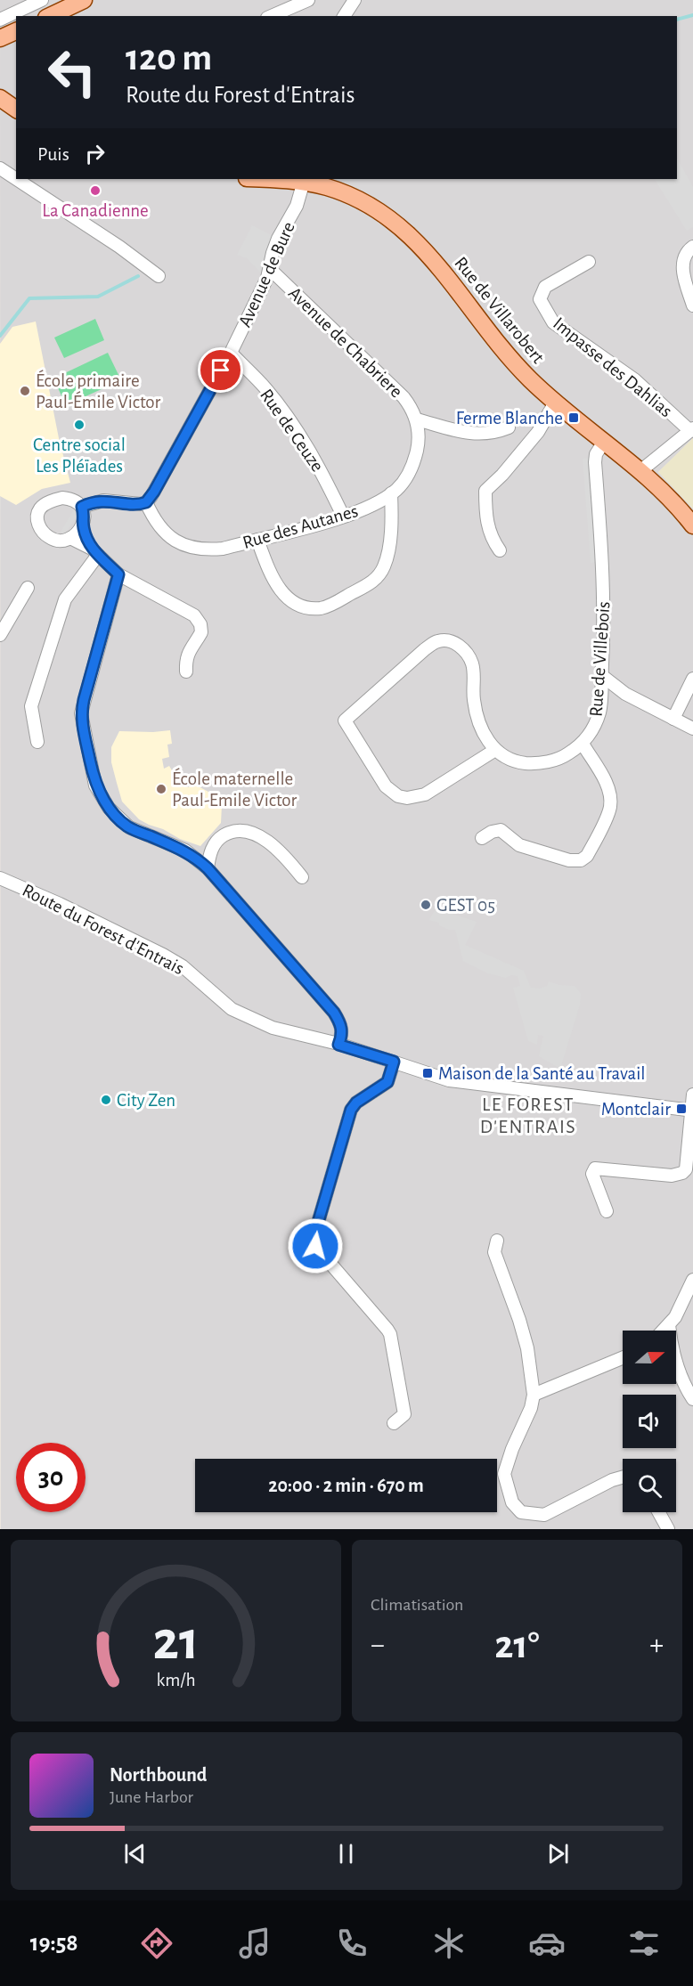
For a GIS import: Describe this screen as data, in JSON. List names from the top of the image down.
{
  "streets": {
    "main road": ["Rue de Villarobert"],
    "street": [
      "Avenue de Bure",
      "Avenue de Chabriere",
      "Impasse des Dahlias",
      "Rue de Ceuze",
      "Rue des Autanes",
      "Rue de Villebois",
      "Route du Forest d'Entrais"
    ]
  },
  "crossings": [
    ["Avenue de Bure", "Rue de Villarobert"],
    ["Avenue de Bure", "Avenue de Chabriere"],
    ["Avenue de Bure", "Rue de Ceuze"],
    ["Avenue de Bure", "Rue des Autanes"],
    ["Rue de Villarobert", "Rue de Villebois"],
    ["Avenue de Chabriere", "Rue des Autanes"],
    ["Rue de Ceuze", "Rue des Autanes"]
  ],
  "districts": ["LE FOREST D'ENTRAIS"],
  "places": {
    "other": [
      "La Canadienne",
      "École primaire Paul-Émile Victor",
      "Centre social Les Pléïades",
      "École maternelle Paul-Emile Victor",
      "GEST 05",
      "City Zen"
    ],
    "transit": ["Ferme Blanche", "Maison de la Santé au Travail", "Montclair"]
  },
  "north": "right",
  "page": {
    "turn": ["120 m", "Route du Forest d'Entrais"],
    "then": "Puis",
    "limit": "30",
    "trip": "20:00 · 2 min · 670 m",
    "tile": "Climatisation",
    "heat": ["−", "21°", "+"],
    "song": ["Northbound", "June Harbor"],
    "tabs": "19:58",
    "gauge": ["21", "km/h"]
  }
}
